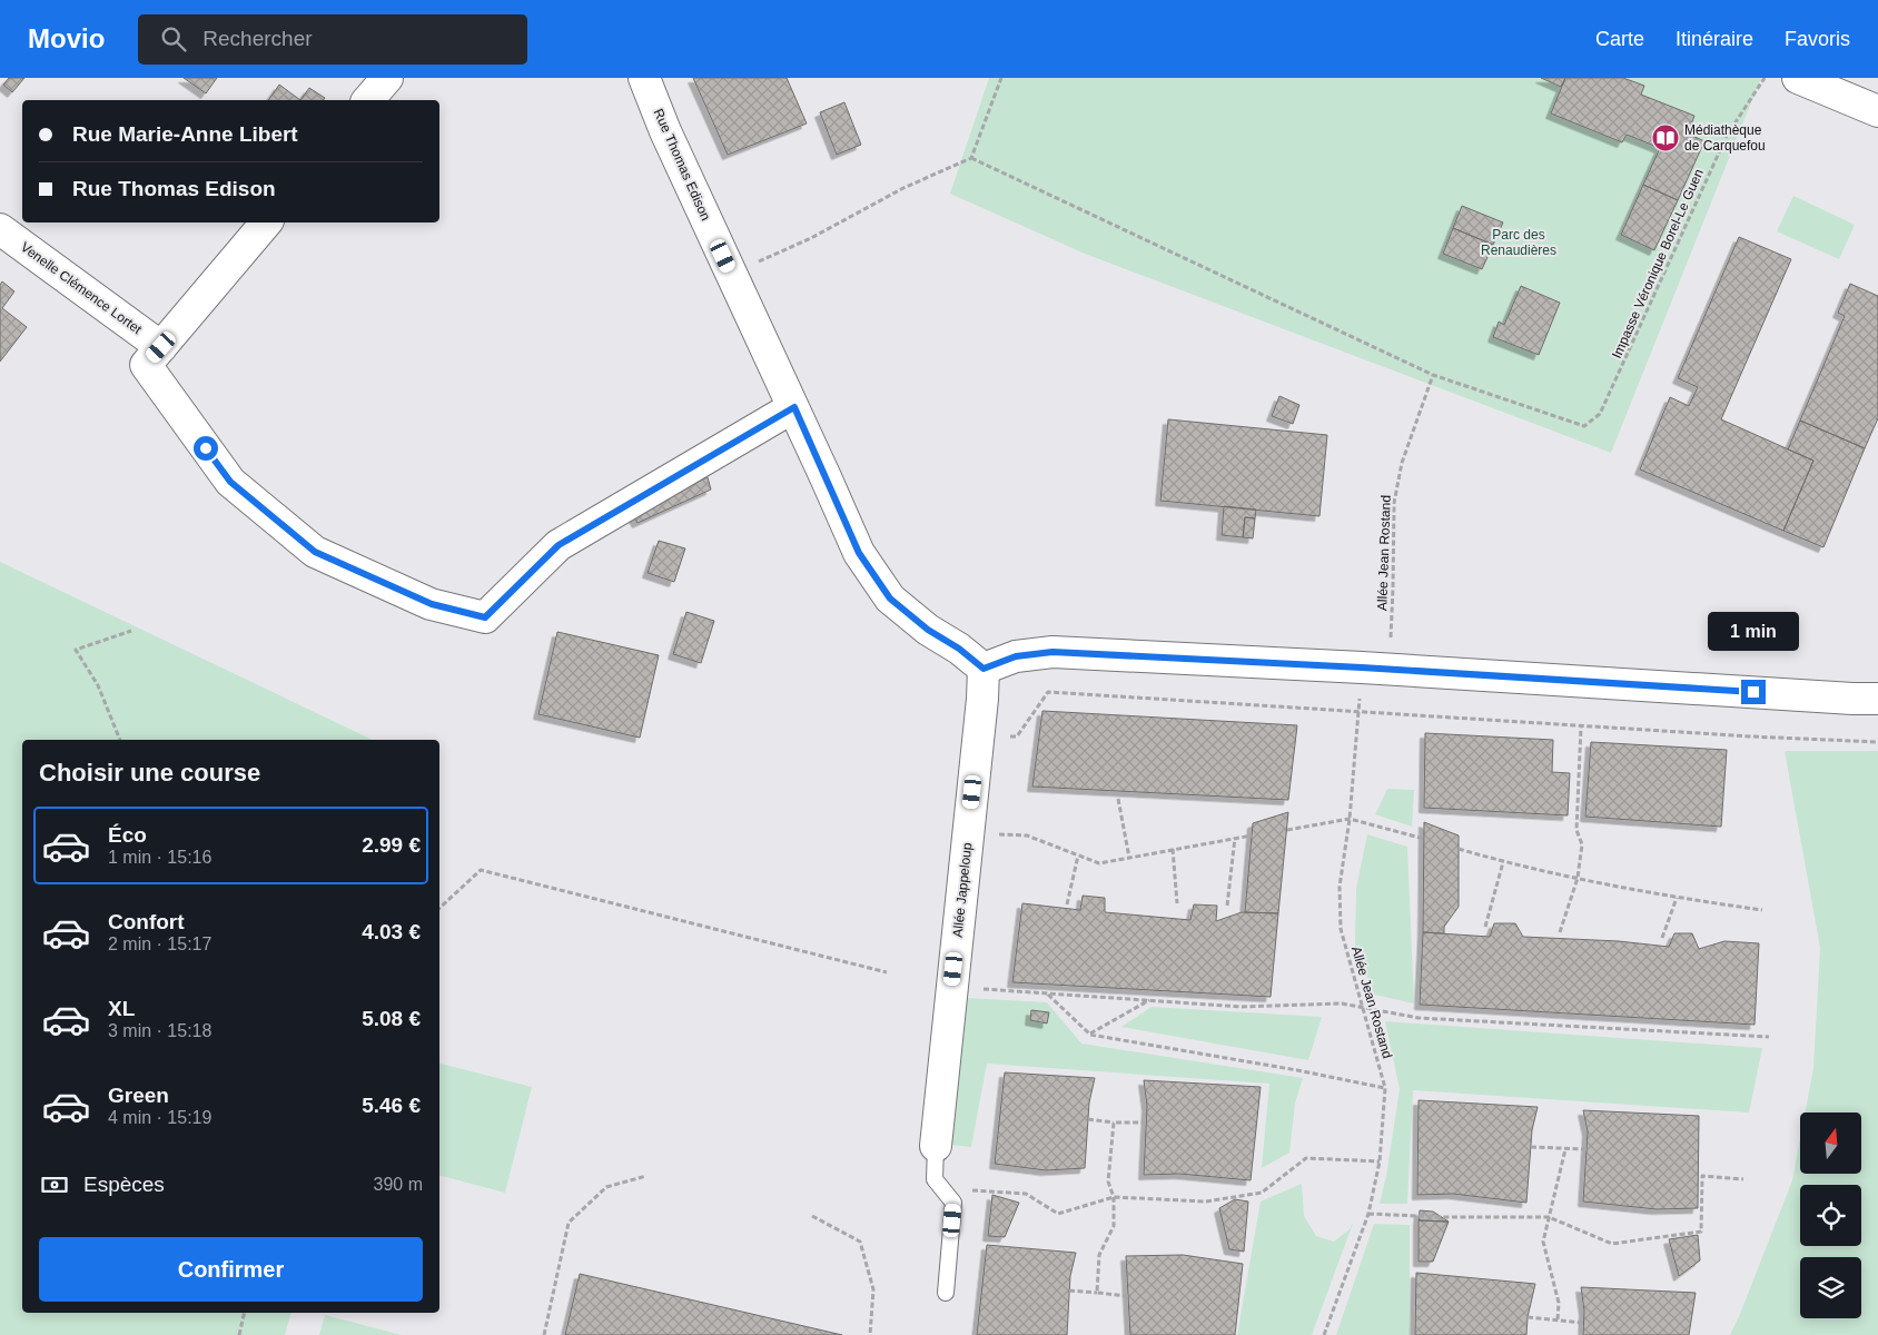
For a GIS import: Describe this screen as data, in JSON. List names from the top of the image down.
{
  "streets": {
    "street": ["Rue Thomas Edison", "Venelle Clémence Lortet", "Allée Jappeloup"],
    "path": ["Impasse Véronique Borel-Le Guen", "Allée Jean Rostand"]
  },
  "crossings": [
    ["Rue Thomas Edison", "Allée Jappeloup"],
    ["Impasse Véronique Borel-Le Guen", "Allée Jean Rostand"]
  ],
  "parks": ["Parc des Renaudières"],
  "places": {
    "library": ["Médiathèque de Carquefou"]
  },
  "north": "top",
  "page": {
    "header": "Movio",
    "search": "Rechercher",
    "nav": ["Carte", "Itinéraire", "Favoris"],
    "banner": ["Rue Marie-Anne Libert", "Rue Thomas Edison"],
    "bubble": "1 min",
    "heading": "Choisir une course",
    "list": [
      {
        "name": "Éco",
        "note": "1 min · 15:16",
        "value": "2.99 €"
      },
      {
        "name": "Confort",
        "note": "2 min · 15:17",
        "value": "4.03 €"
      },
      {
        "name": "XL",
        "note": "3 min · 15:18",
        "value": "5.08 €"
      },
      {
        "name": "Green",
        "note": "4 min · 15:19",
        "value": "5.46 €"
      }
    ],
    "pay": ["Espèces", "390 m"],
    "buttons": "Confirmer"
  }
}
